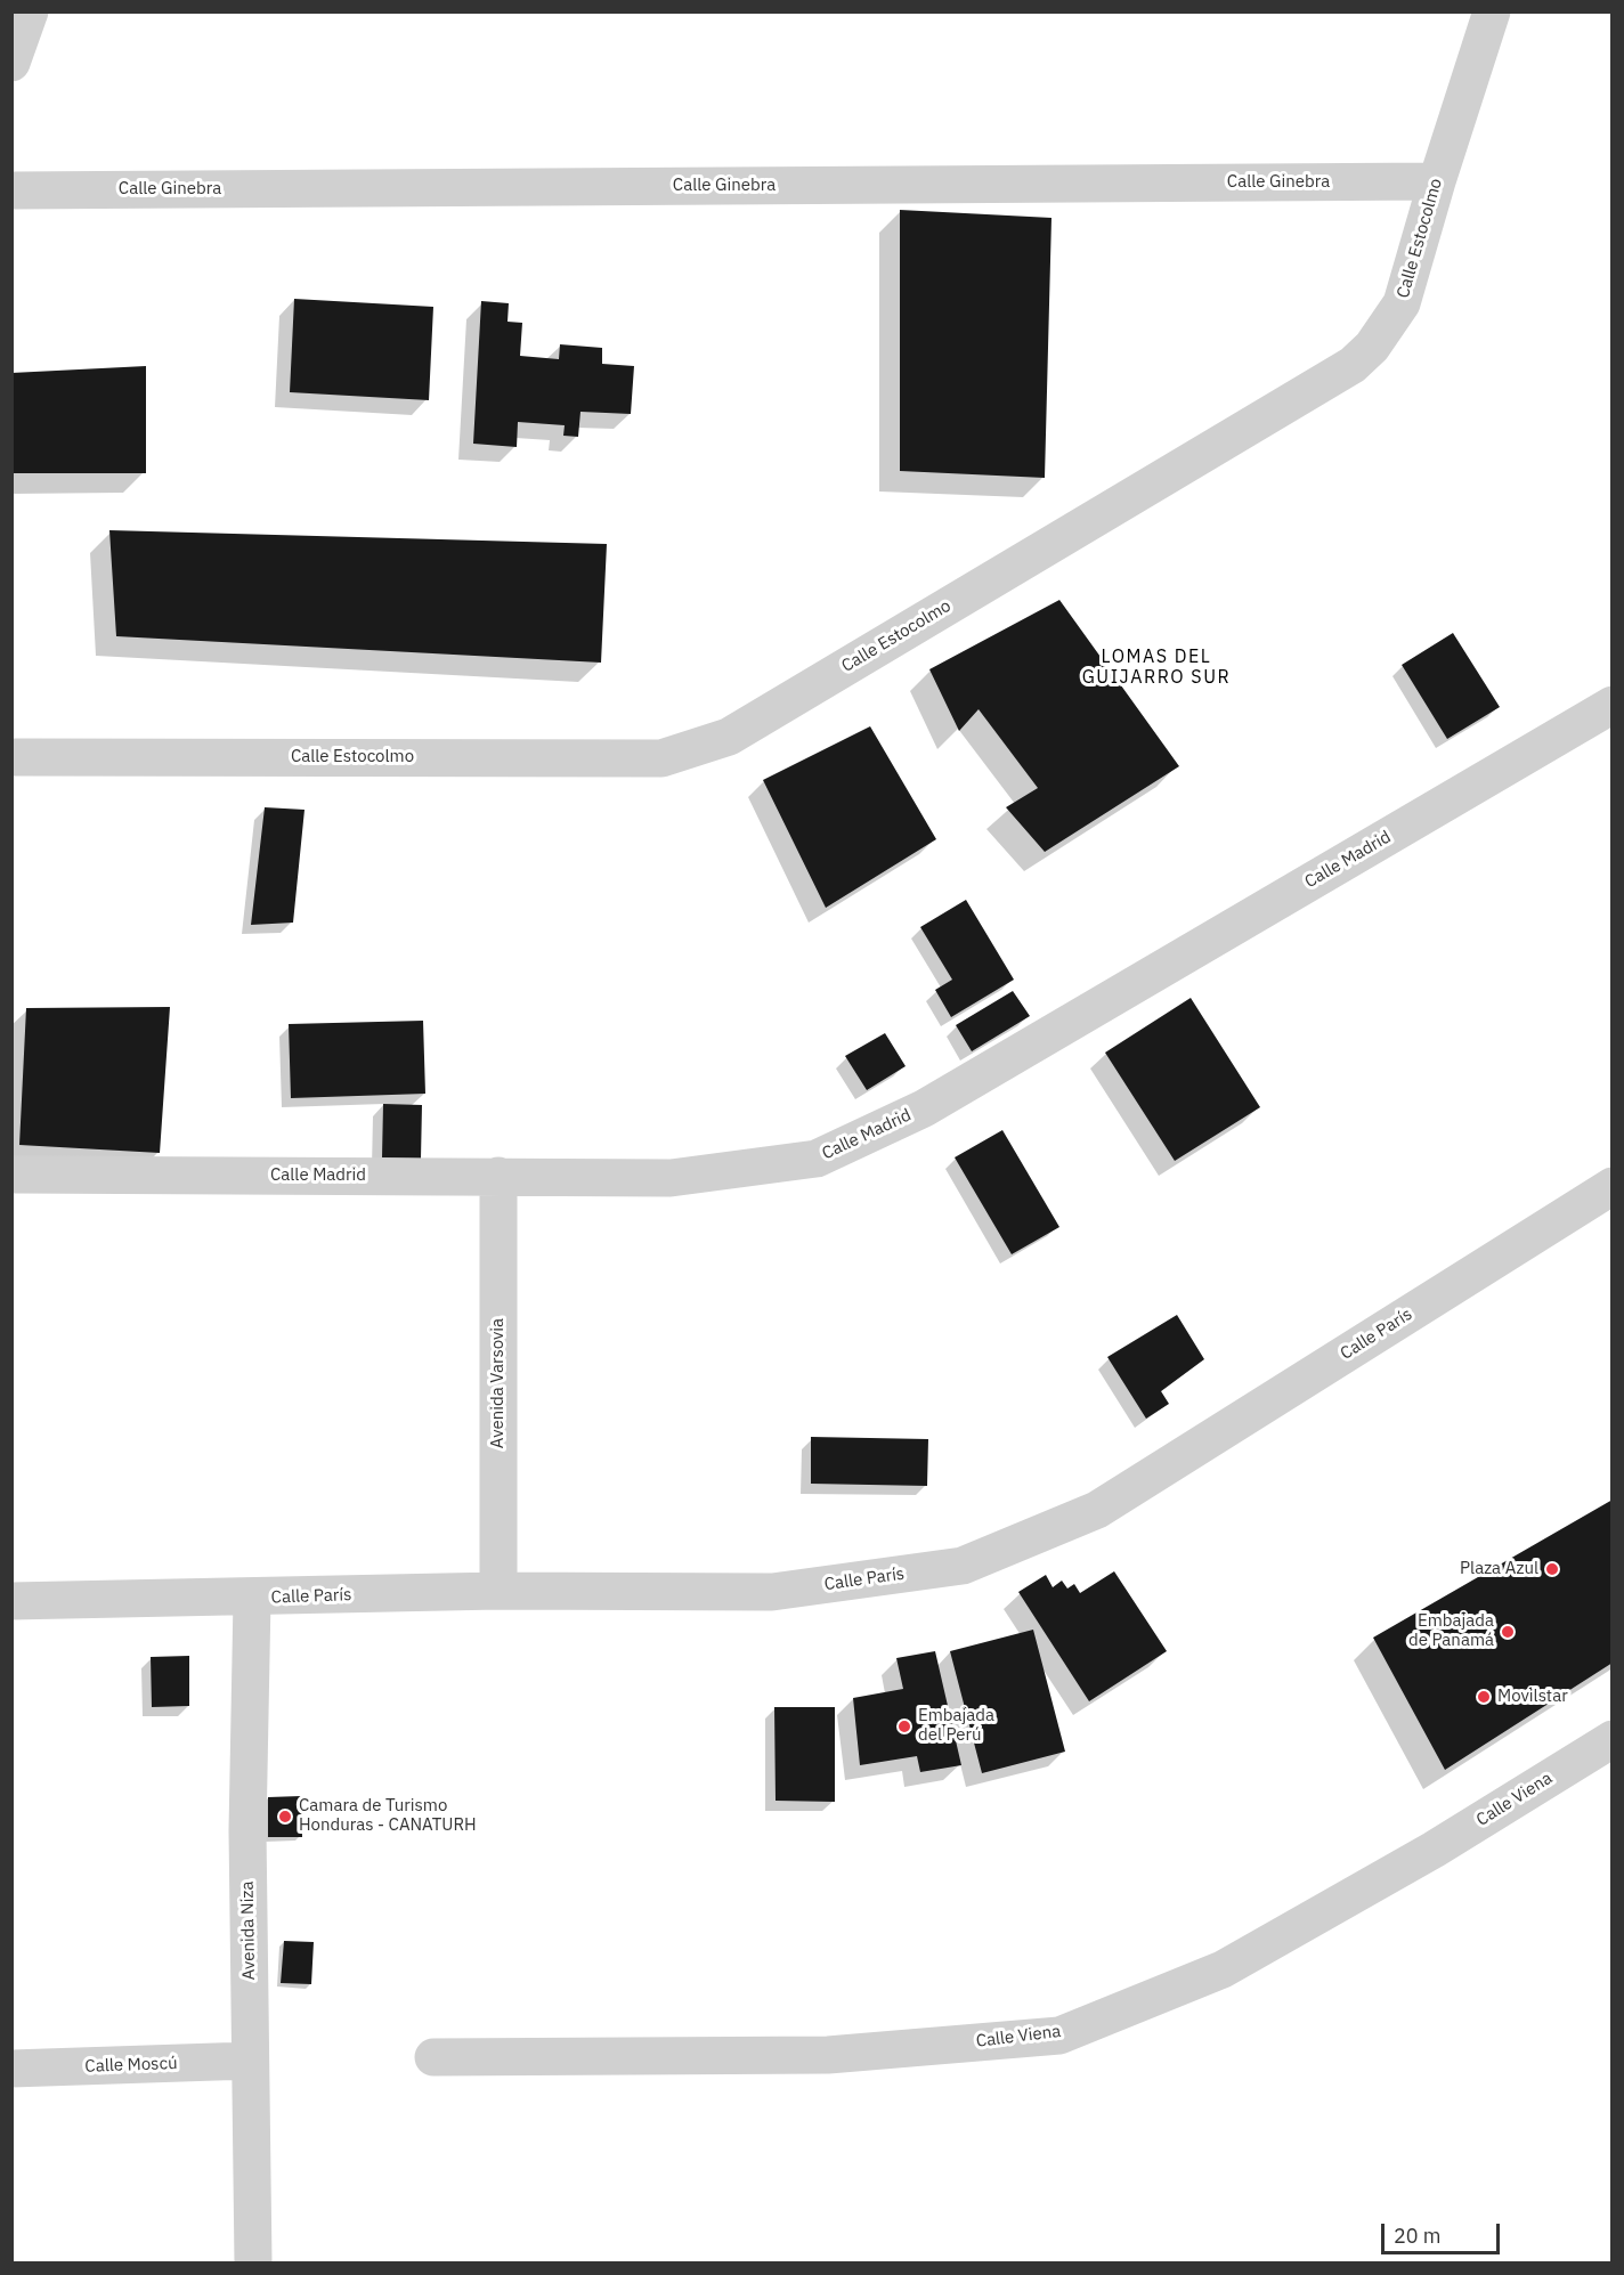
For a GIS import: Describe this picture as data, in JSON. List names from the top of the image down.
{
  "streets": {
    "street": [
      "Calle Ginebra",
      "Calle Estocolmo",
      "Calle Madrid",
      "Calle París",
      "Avenida Varsovia",
      "Calle Viena",
      "Avenida Niza",
      "Calle Moscú"
    ]
  },
  "crossings": [
    ["Calle Ginebra", "Calle Estocolmo"],
    ["Calle Madrid", "Avenida Varsovia"],
    ["Calle París", "Avenida Varsovia"],
    ["Calle París", "Avenida Niza"],
    ["Avenida Niza", "Calle Moscú"]
  ],
  "districts": ["LOMAS DEL GUIJARRO SUR"],
  "places": [
    "Plaza Azul",
    "Embajada de Panamá",
    "Movilstar",
    "Embajada del Perú",
    "Camara de Turismo Honduras - CANATURH"
  ],
  "scale_bar": "20 m"
}
